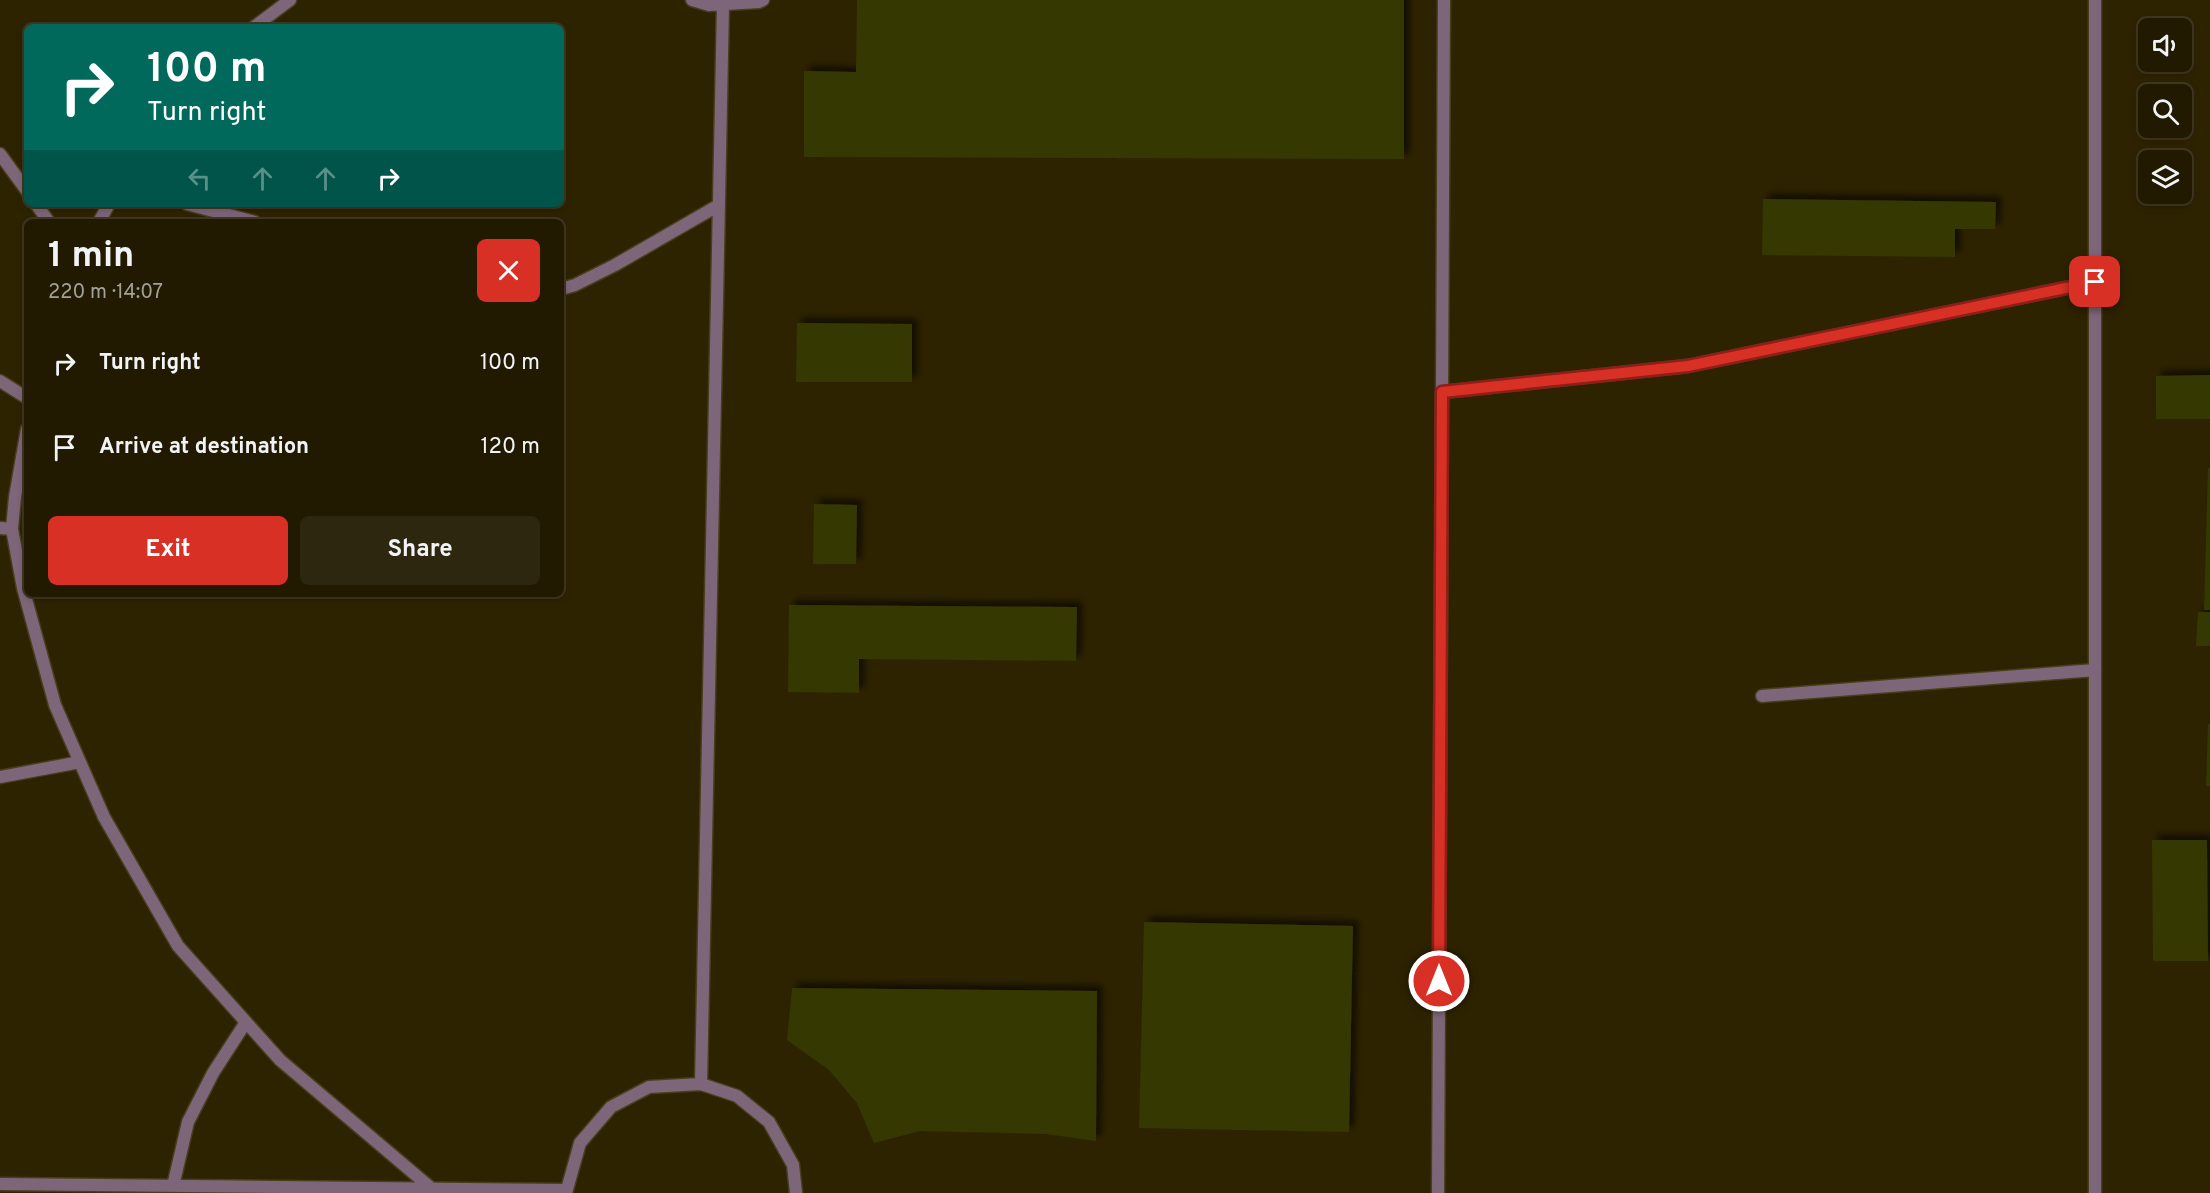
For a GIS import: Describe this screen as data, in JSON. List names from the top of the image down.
{
  "page": {
    "turn": ["100 m", "Turn right"],
    "heading": ["1 min", "220 m · 14:07"],
    "list": [
      {
        "name": "Turn right",
        "value": "100 m"
      },
      {
        "name": "Arrive at destination",
        "value": "120 m"
      }
    ],
    "buttons": ["Exit", "Share"]
  }
}
